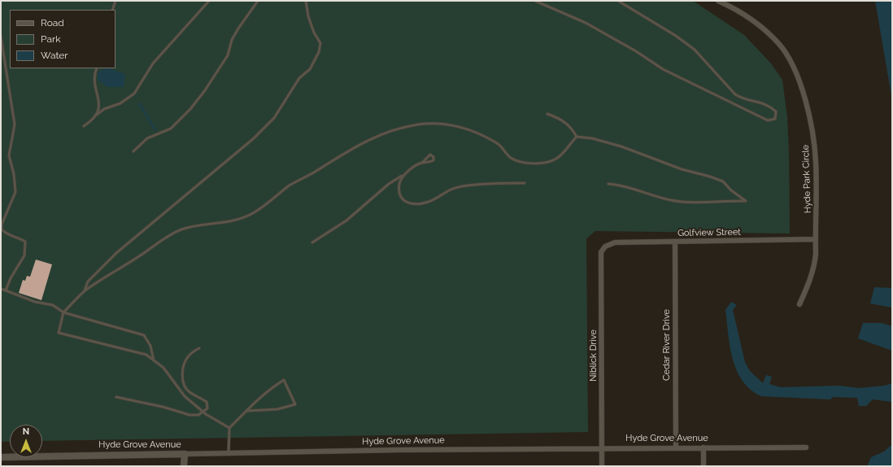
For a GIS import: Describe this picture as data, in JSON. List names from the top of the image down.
{
  "streets": {
    "street": [
      "Hyde Park Circle",
      "Golfview Street",
      "Cedar River Drive",
      "Niblick Drive",
      "Hyde Grove Avenue"
    ]
  },
  "crossings": [
    ["Hyde Park Circle", "Golfview Street"],
    ["Golfview Street", "Cedar River Drive"],
    ["Golfview Street", "Niblick Drive"],
    ["Cedar River Drive", "Hyde Grove Avenue"],
    ["Niblick Drive", "Hyde Grove Avenue"]
  ],
  "legend": ["Road", "Park", "Water"],
  "north": "top"
}
